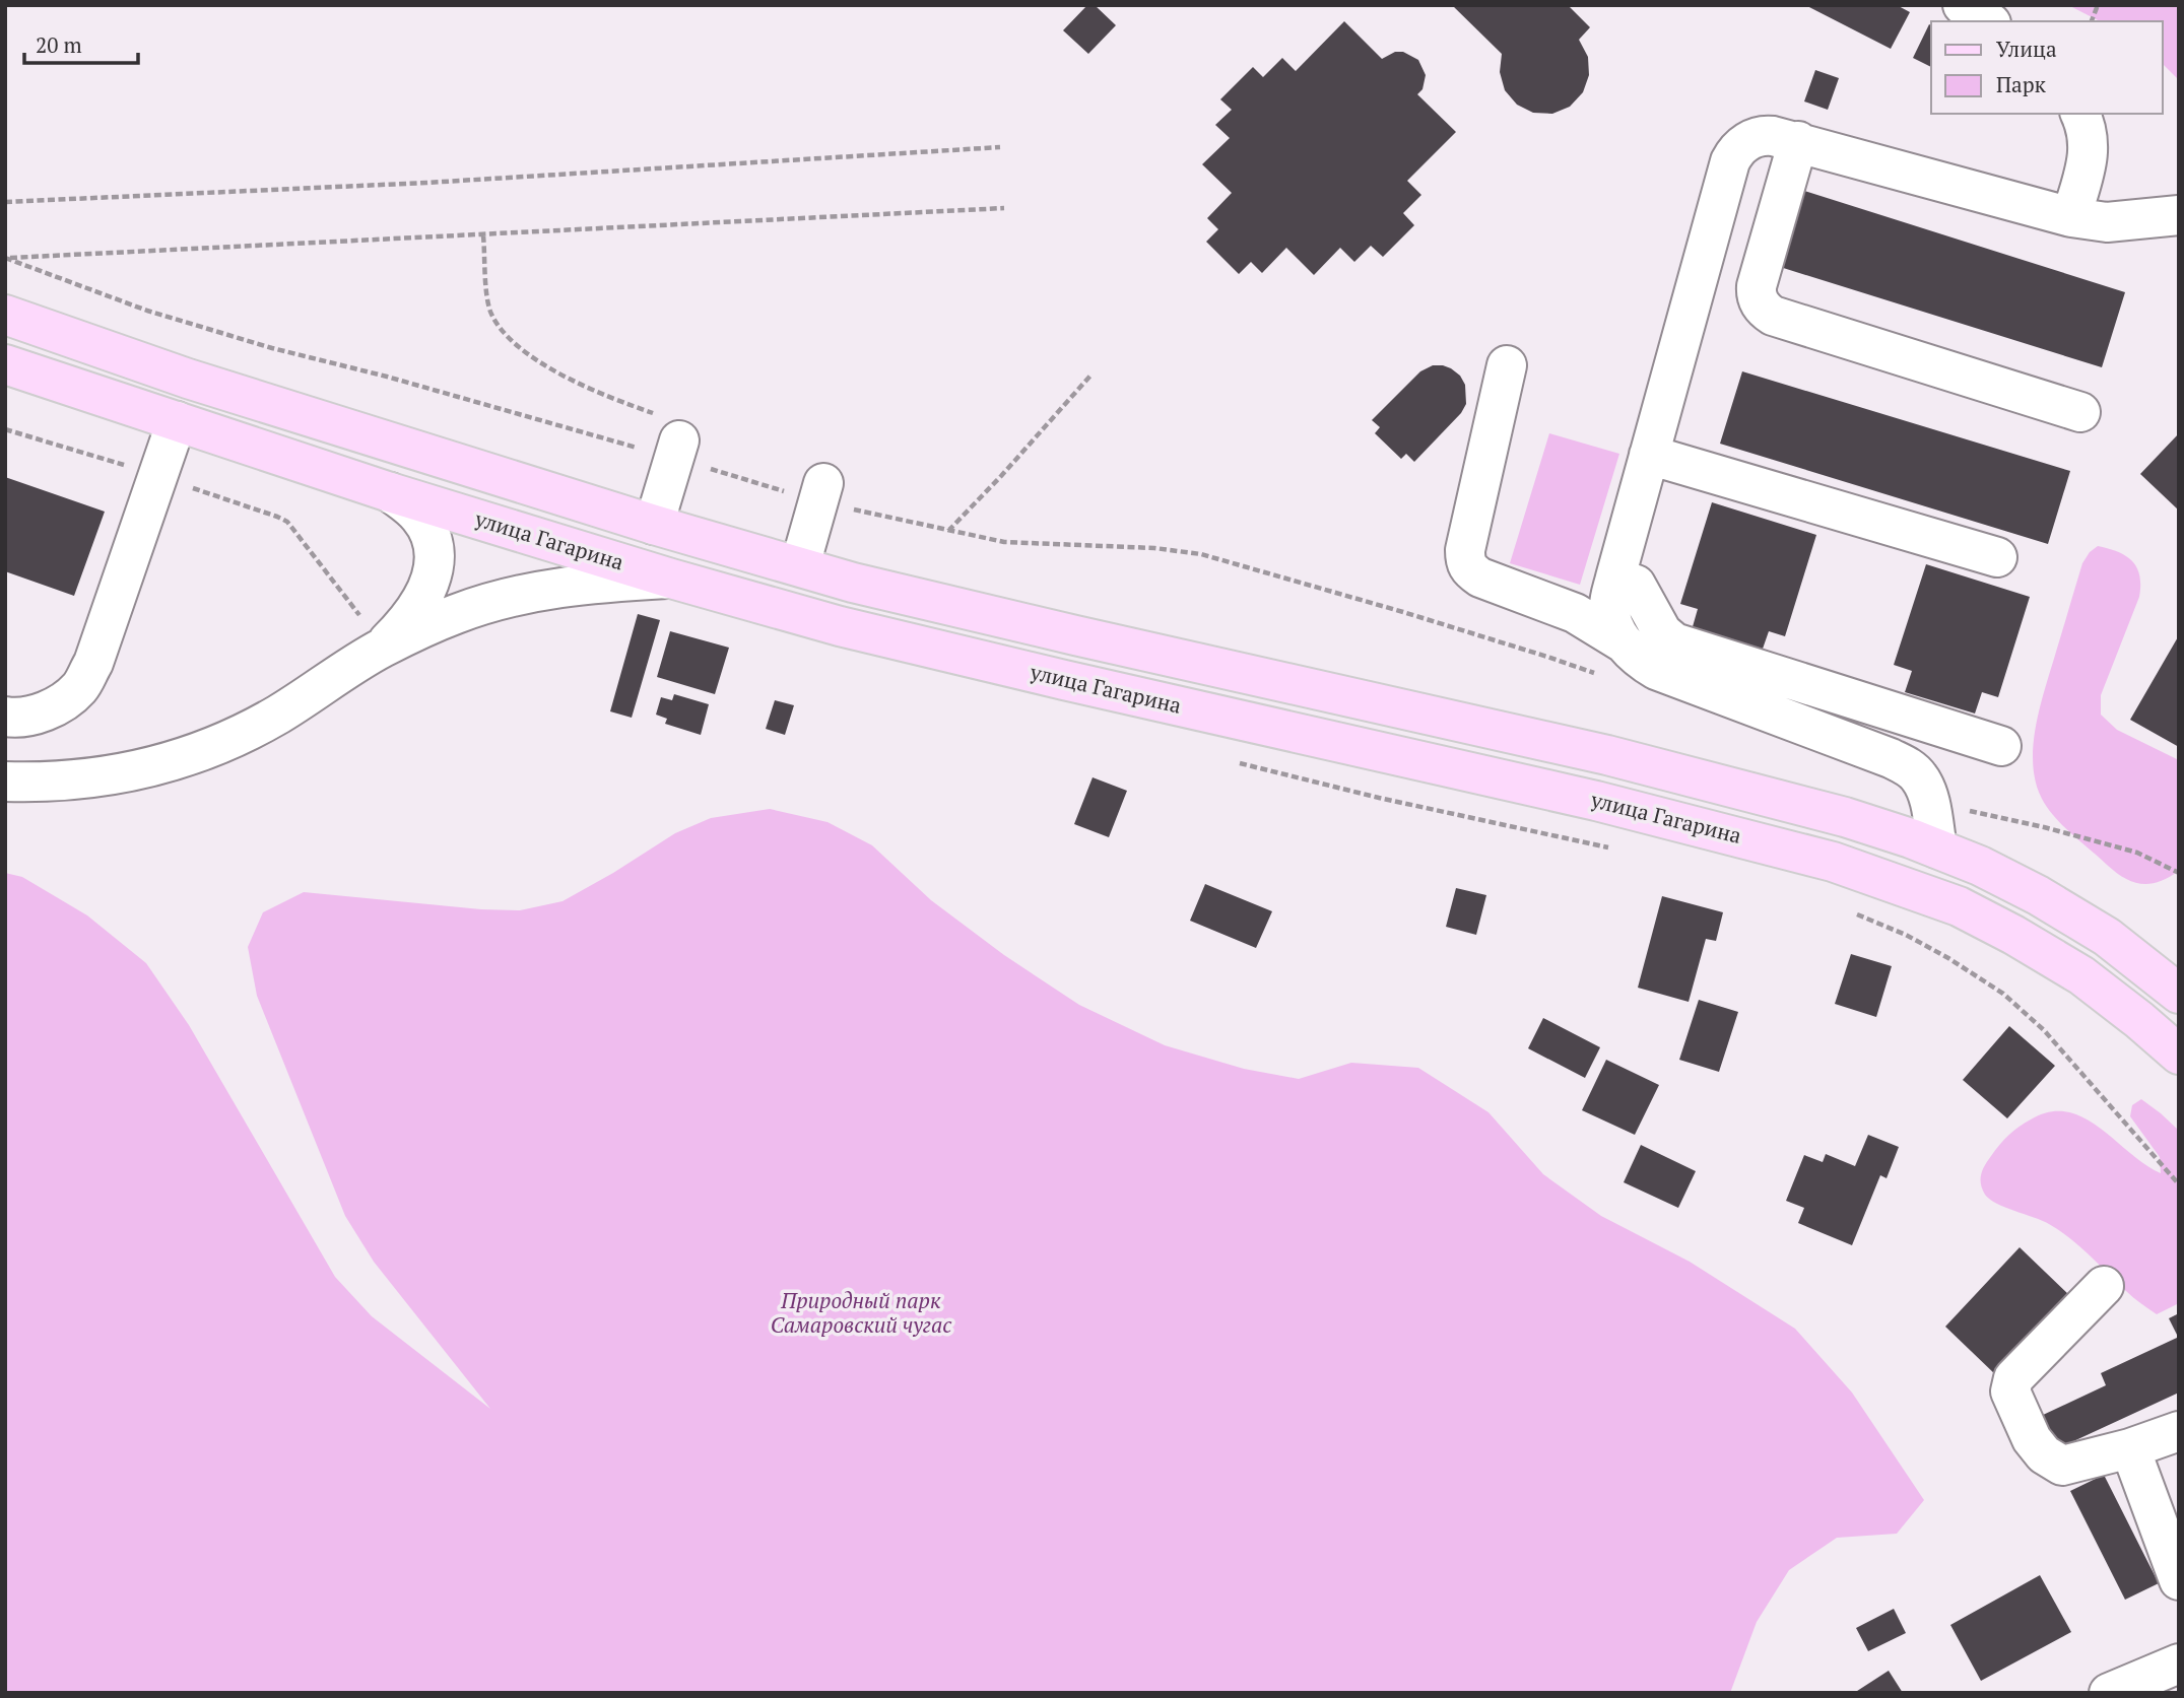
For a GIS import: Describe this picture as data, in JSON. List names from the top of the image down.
{
  "streets": {
    "main road": ["улица Гагарина"]
  },
  "parks": ["Природный парк Самаровский чугас"],
  "legend": ["Улица", "Парк"],
  "scale_bar": "20 m"
}
